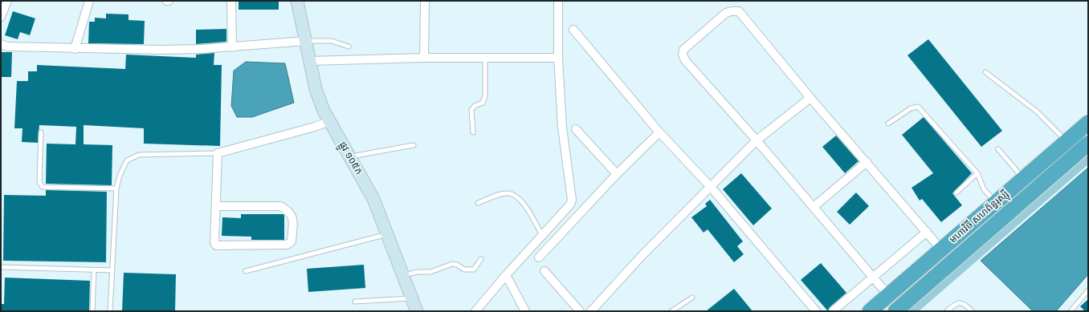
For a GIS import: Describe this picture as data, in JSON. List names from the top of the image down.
{
  "streets": {
    "highway": ["មហាវិថី សហព័ន្ធរុស្ស៊ី"],
    "main road": ["ផ្លូវ ១០៥ក"]
  }
}
